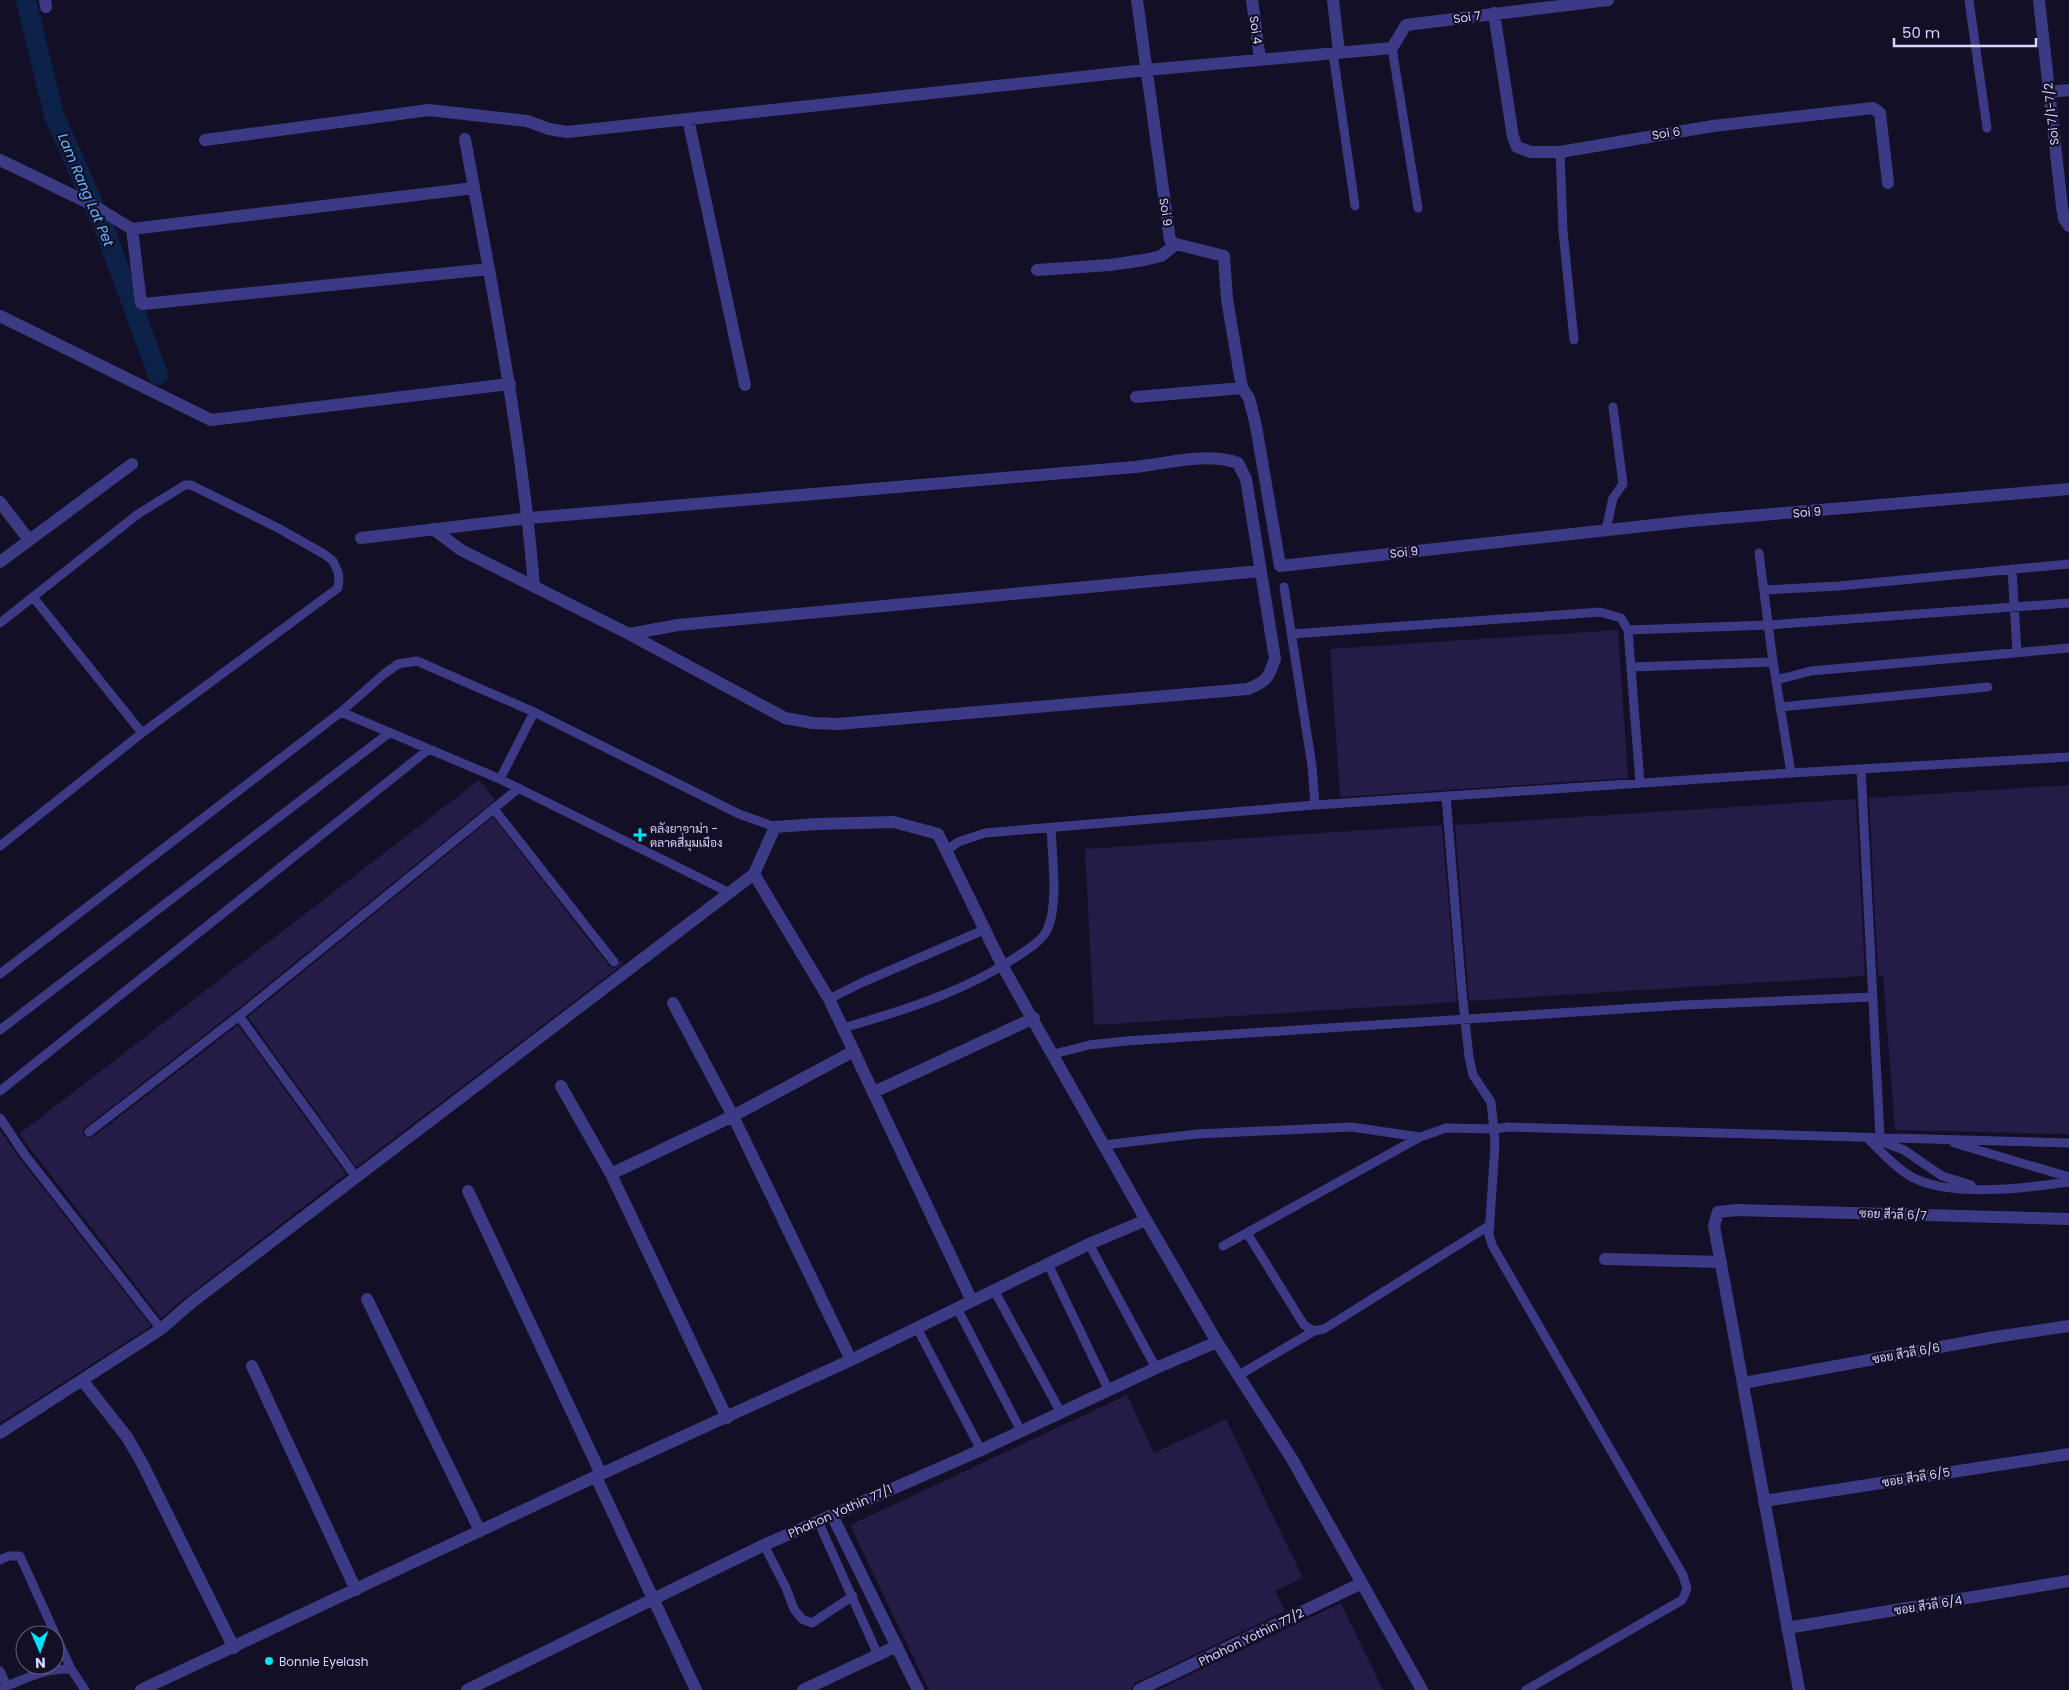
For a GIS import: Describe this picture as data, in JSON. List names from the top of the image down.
{
  "streets": {
    "street": [
      "Soi 7",
      "Soi 4",
      "Soi 7/1-7/2",
      "Soi 6",
      "Soi 9",
      "ซอย สีวลี 6/7",
      "ซอย สีวลี 6/6",
      "ซอย สีวลี 6/5",
      "Phahon Yothin 77/1",
      "ซอย สีวลี 6/4",
      "Phahon Yothin 77/2"
    ]
  },
  "crossings": [
    ["Soi 7", "Soi 6"]
  ],
  "water": ["Lam Rang Lat Pet"],
  "places": {
    "health": ["คลังยาอาม่า - ตลาดสี่มุมเมือง"],
    "other": ["Bonnie Eyelash"]
  },
  "scale_bar": "50 m",
  "north": "bottom"
}
